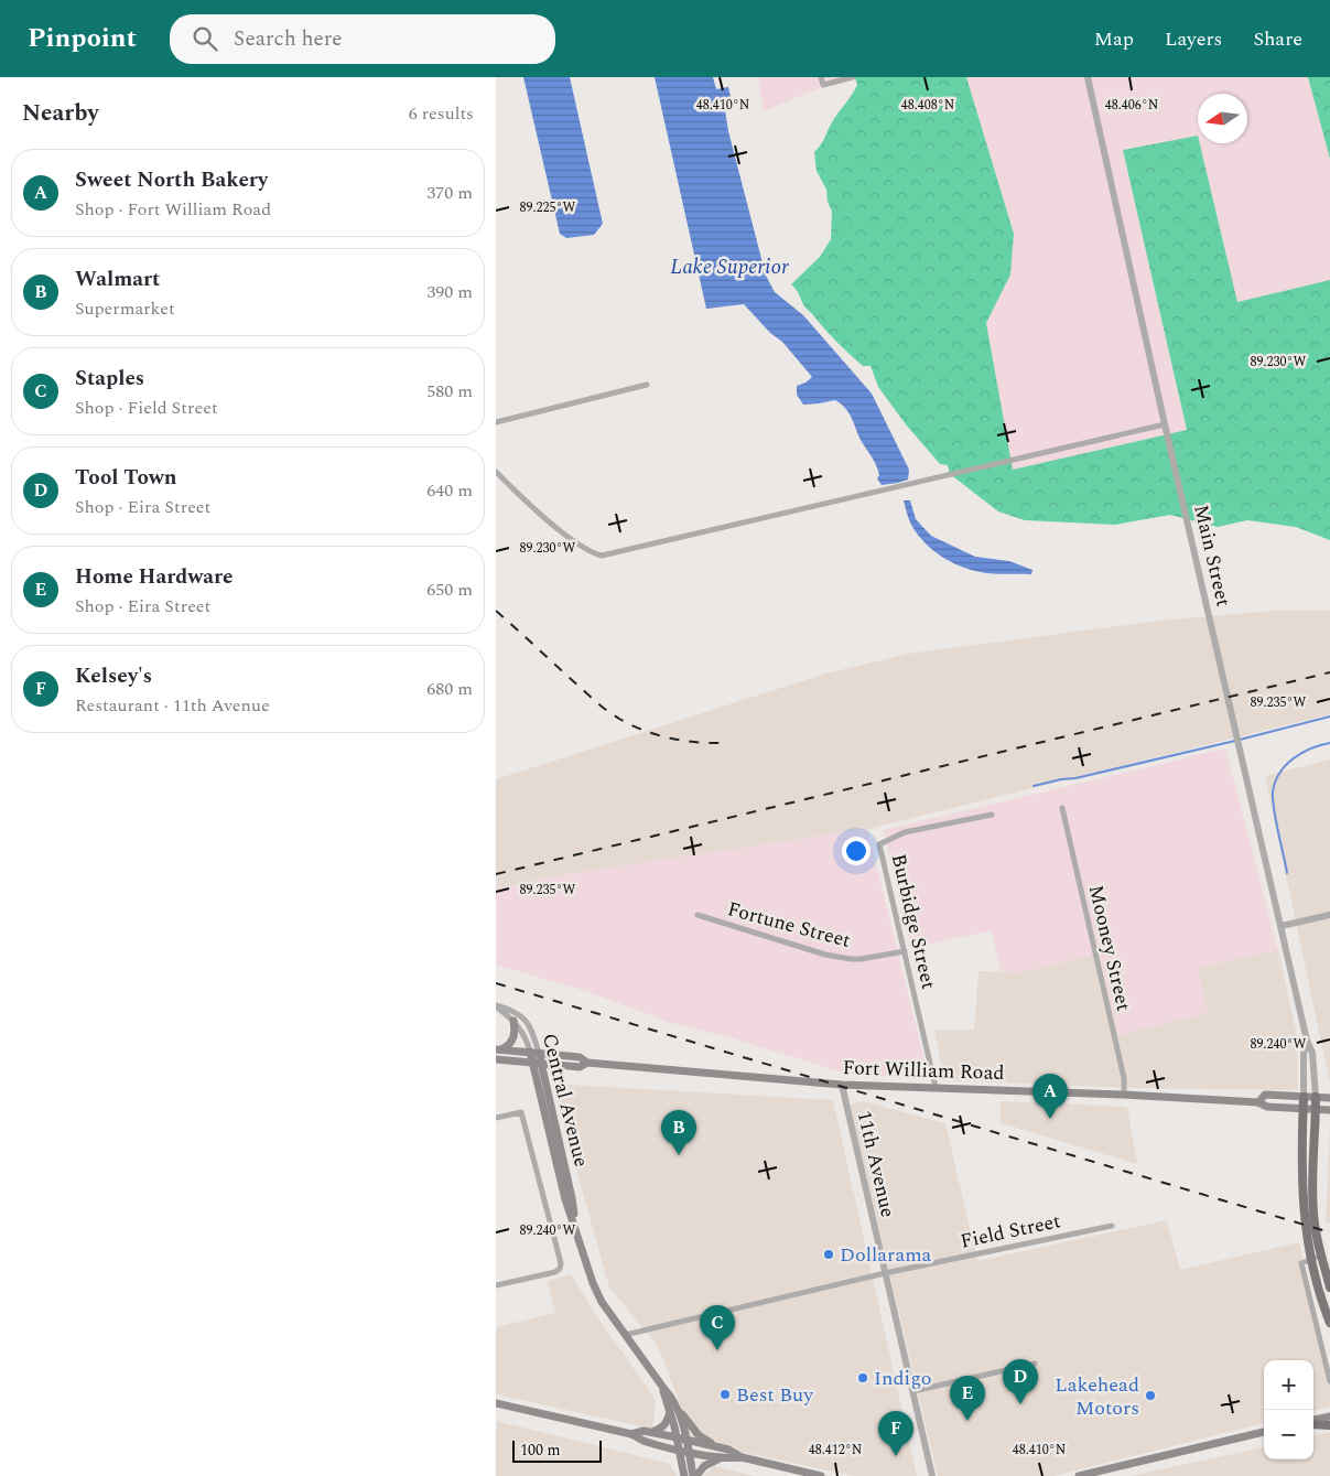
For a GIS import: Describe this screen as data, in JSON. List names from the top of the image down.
{
  "streets": {
    "main road": ["Fort William Road", "Central Avenue"],
    "street": [
      "Main Street",
      "Burbidge Street",
      "Fortune Street",
      "Mooney Street",
      "11th Avenue",
      "Field Street"
    ]
  },
  "crossings": [
    ["Main Street", "Fort William Road"],
    ["Burbidge Street", "Fortune Street"],
    ["Burbidge Street", "Fort William Road"],
    ["Mooney Street", "Fort William Road"],
    ["Fort William Road", "Central Avenue"],
    ["Fort William Road", "11th Avenue"],
    ["Central Avenue", "Field Street"],
    ["11th Avenue", "Field Street"]
  ],
  "water": ["Lake Superior"],
  "places": [
    "Dollarama",
    "Indigo",
    "Best Buy",
    "Lakehead Motors"
  ],
  "scale_bar": "100 m",
  "north": "left",
  "page": {
    "header": "Pinpoint",
    "search": "Search here",
    "nav": ["Map", "Layers", "Share"],
    "heading": ["Nearby", "6 results"],
    "list": [
      {
        "mark": "A",
        "name": "Sweet North Bakery",
        "note": "Shop · Fort William Road",
        "value": "370 m"
      },
      {
        "mark": "B",
        "name": "Walmart",
        "note": "Supermarket",
        "value": "390 m"
      },
      {
        "mark": "C",
        "name": "Staples",
        "note": "Shop · Field Street",
        "value": "580 m"
      },
      {
        "mark": "D",
        "name": "Tool Town",
        "note": "Shop · Eira Street",
        "value": "640 m"
      },
      {
        "mark": "E",
        "name": "Home Hardware",
        "note": "Shop · Eira Street",
        "value": "650 m"
      },
      {
        "mark": "F",
        "name": "Kelsey's",
        "note": "Restaurant · 11th Avenue",
        "value": "680 m"
      }
    ],
    "pins": [
      "A",
      "B",
      "C",
      "D",
      "E",
      "F"
    ],
    "map_buttons": ["+", "−"],
    "scale": "100 m"
  },
  "coordinates": [
    "48.410°N",
    "48.408°N",
    "48.406°N",
    "89.225°W",
    "89.230°W",
    "89.235°W",
    "89.240°W",
    "48.412°N"
  ]
}
